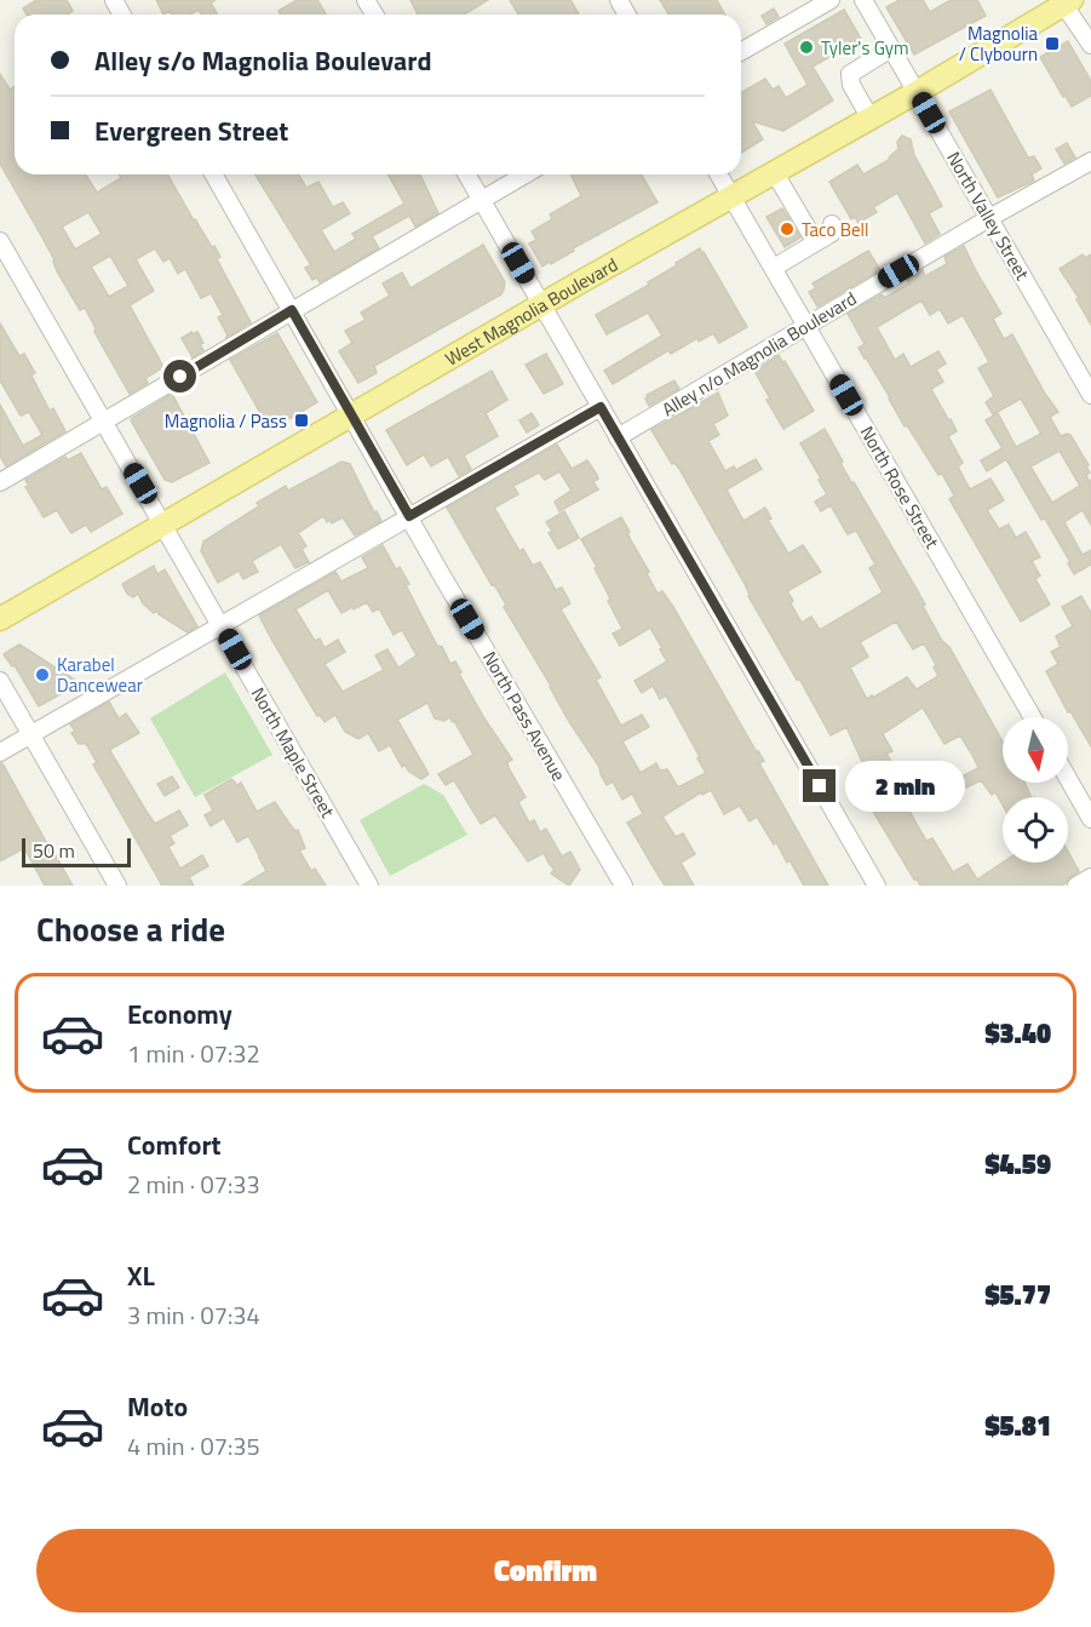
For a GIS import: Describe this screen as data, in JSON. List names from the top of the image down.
{
  "streets": {
    "main road": ["West Magnolia Boulevard"],
    "street": [
      "North Valley Street",
      "Alley n/o Magnolia Boulevard",
      "North Rose Street",
      "North Pass Avenue",
      "North Maple Street"
    ]
  },
  "crossings": [
    ["North Valley Street", "West Magnolia Boulevard"],
    ["North Valley Street", "Alley n/o Magnolia Boulevard"],
    ["West Magnolia Boulevard", "North Rose Street"],
    ["West Magnolia Boulevard", "North Pass Avenue"],
    ["West Magnolia Boulevard", "North Maple Street"],
    ["Alley n/o Magnolia Boulevard", "North Rose Street"]
  ],
  "places": {
    "transit": ["Magnolia / Clybourn", "Magnolia / Pass"],
    "other": ["Tyler's Gym", "Taco Bell", "Karabel Dancewear"]
  },
  "scale_bar": "50 m",
  "north": "bottom",
  "page": {
    "banner": ["Alley s/o Magnolia Boulevard", "Evergreen Street"],
    "bubble": "2 min",
    "scale": "50 m",
    "heading": "Choose a ride",
    "list": [
      {
        "name": "Economy",
        "note": "1 min · 07:32",
        "value": "$3.40"
      },
      {
        "name": "Comfort",
        "note": "2 min · 07:33",
        "value": "$4.59"
      },
      {
        "name": "XL",
        "note": "3 min · 07:34",
        "value": "$5.77"
      },
      {
        "name": "Moto",
        "note": "4 min · 07:35",
        "value": "$5.81"
      }
    ],
    "buttons": "Confirm"
  }
}
